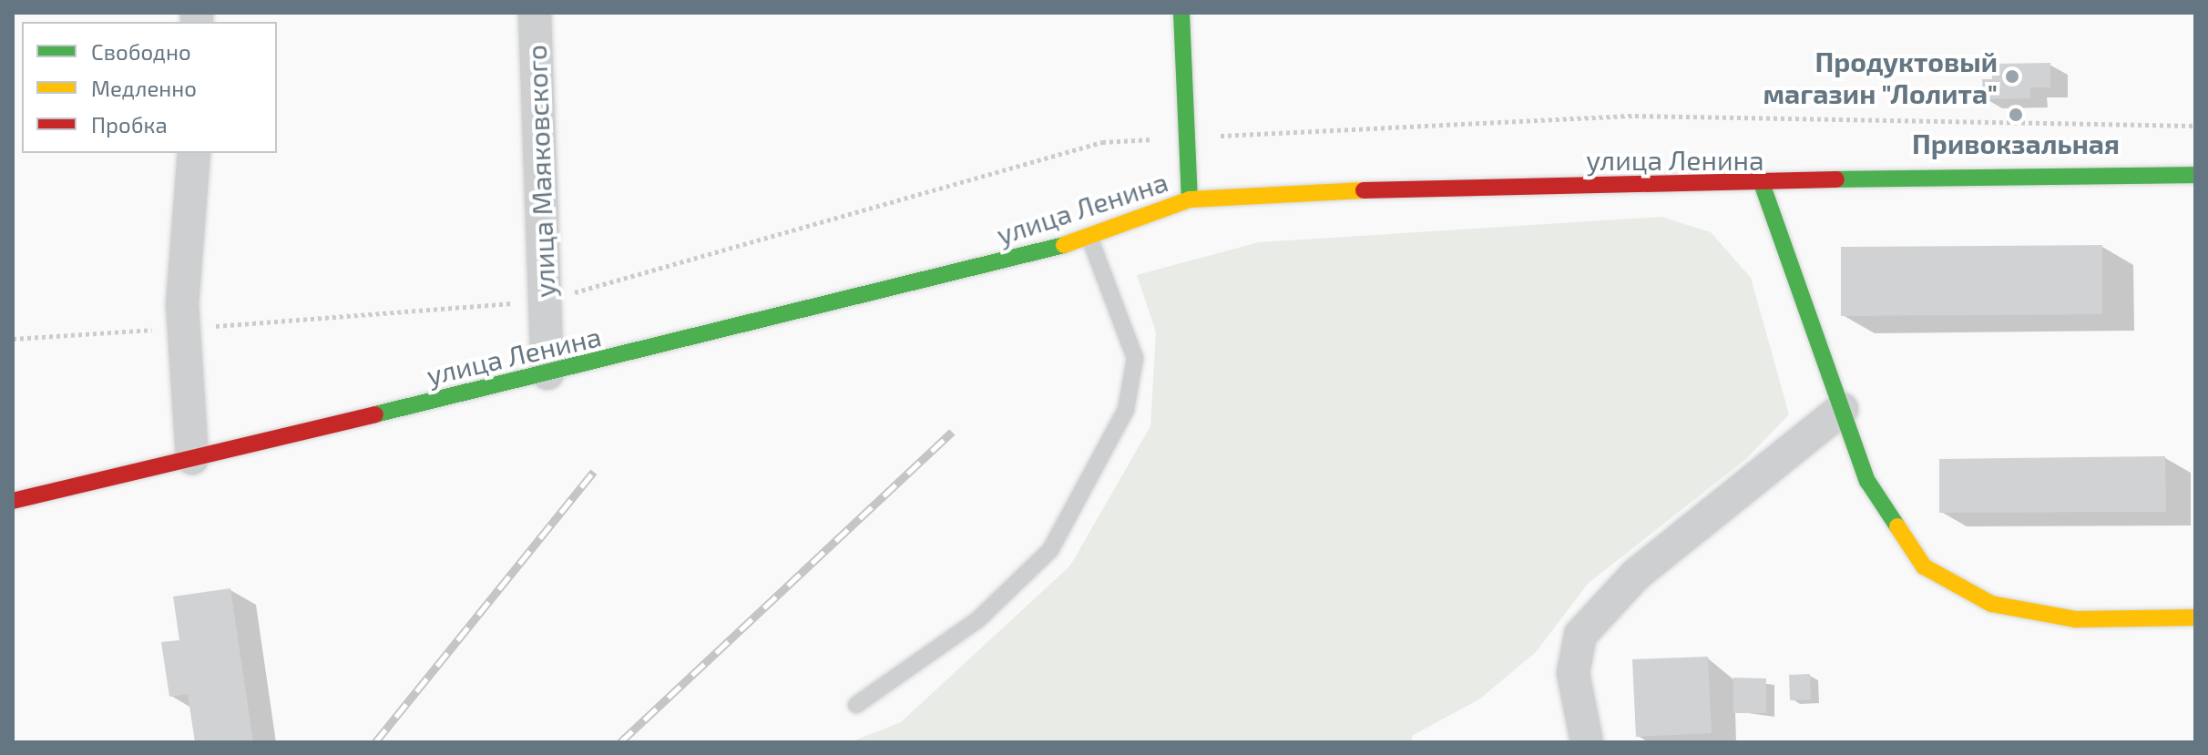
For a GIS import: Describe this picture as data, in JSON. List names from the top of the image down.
{
  "streets": {
    "street": ["улица Ленина", "улица Маяковского"]
  },
  "crossings": [
    ["улица Ленина", "улица Маяковского"]
  ],
  "places": ["Продуктовый магазин \"Лолита\"", "Привокзальная"],
  "legend": ["Свободно", "Медленно", "Пробка"]
}
